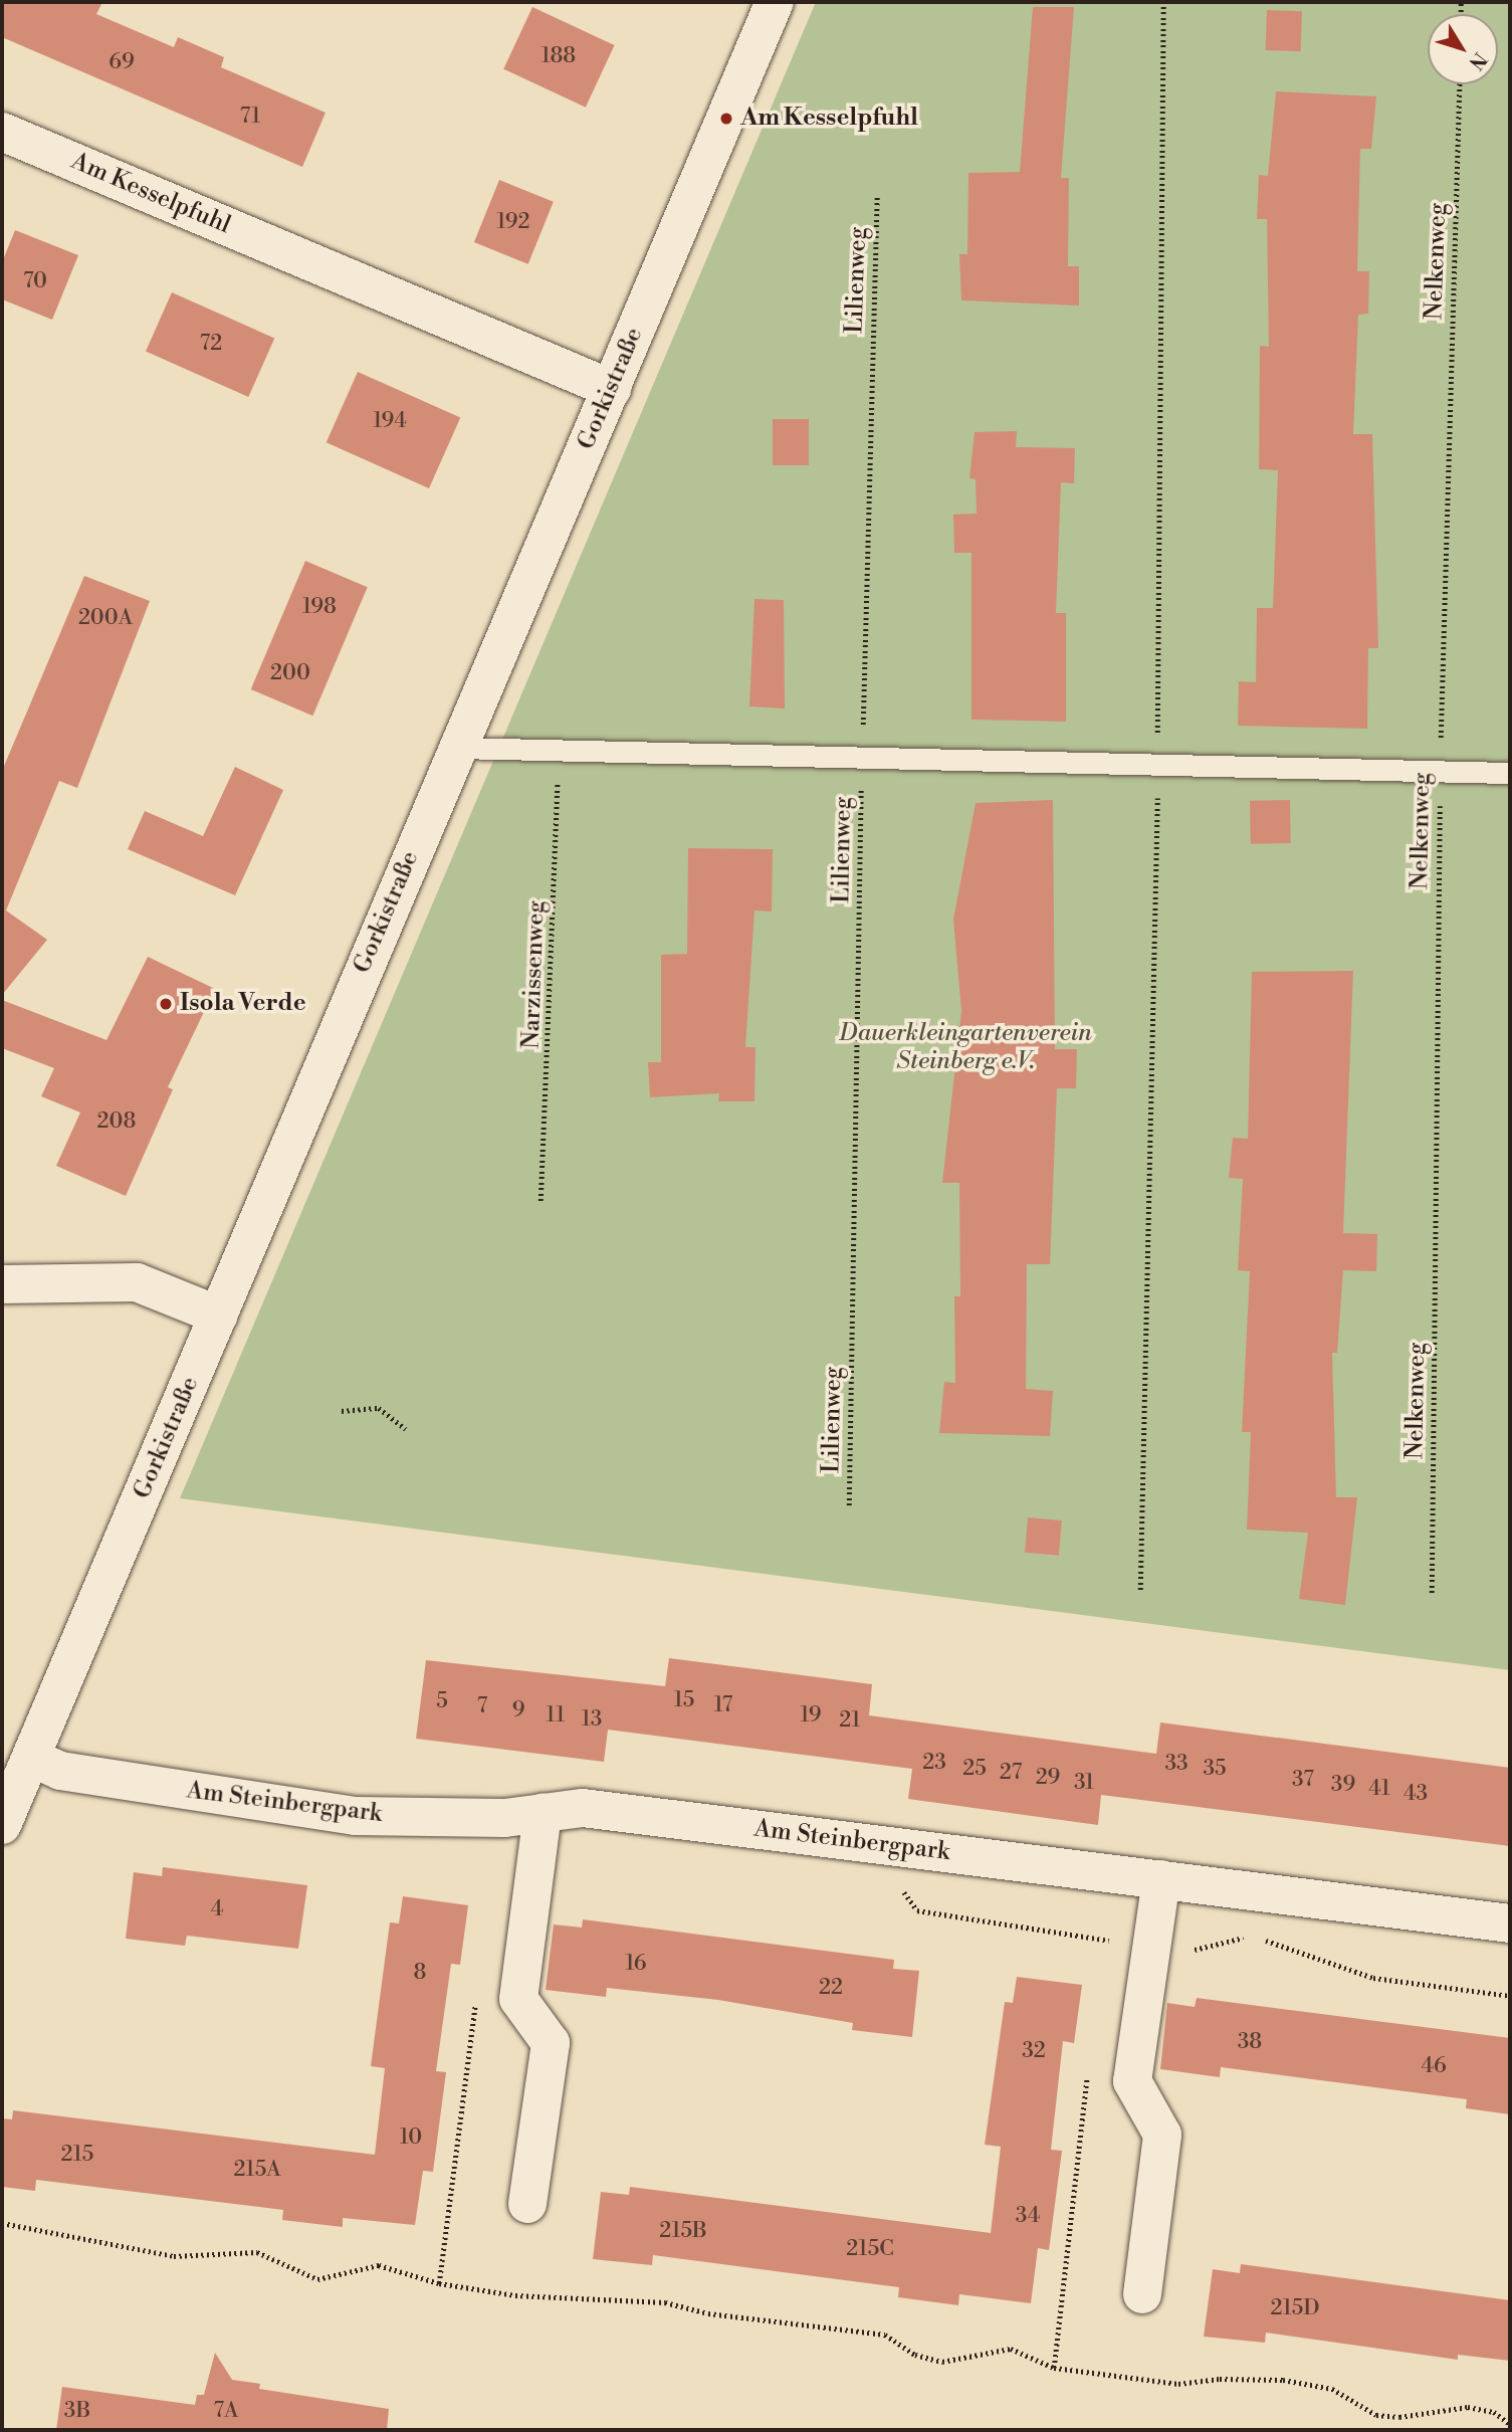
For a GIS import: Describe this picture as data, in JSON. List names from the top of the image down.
{
  "streets": {
    "street": ["Am Kesselpfuhl", "Gorkistraße", "Am Steinbergpark"],
    "path": ["Nelkenweg", "Lilienweg", "Narzissenweg"]
  },
  "crossings": [
    ["Am Kesselpfuhl", "Gorkistraße"],
    ["Gorkistraße", "Am Steinbergpark"]
  ],
  "parks": ["Dauerkleingartenverein Steinberg e.V."],
  "places": ["Am Kesselpfuhl", "Isola Verde"],
  "house_numbers": [
    "188",
    "69",
    "71",
    "192",
    "70",
    "72",
    "194",
    "198",
    "200A",
    "200",
    "208",
    "15",
    "5",
    "17",
    "7",
    "9",
    "11",
    "19",
    "13",
    "21",
    "23",
    "33",
    "25",
    "35",
    "27",
    "29",
    "37",
    "31",
    "39",
    "41",
    "43",
    "4",
    "16",
    "8",
    "22",
    "38",
    "32",
    "46",
    "10",
    "215",
    "215A",
    "34",
    "215B",
    "215C",
    "215D",
    "3B",
    "7A"
  ],
  "north": "bottom right"
}
